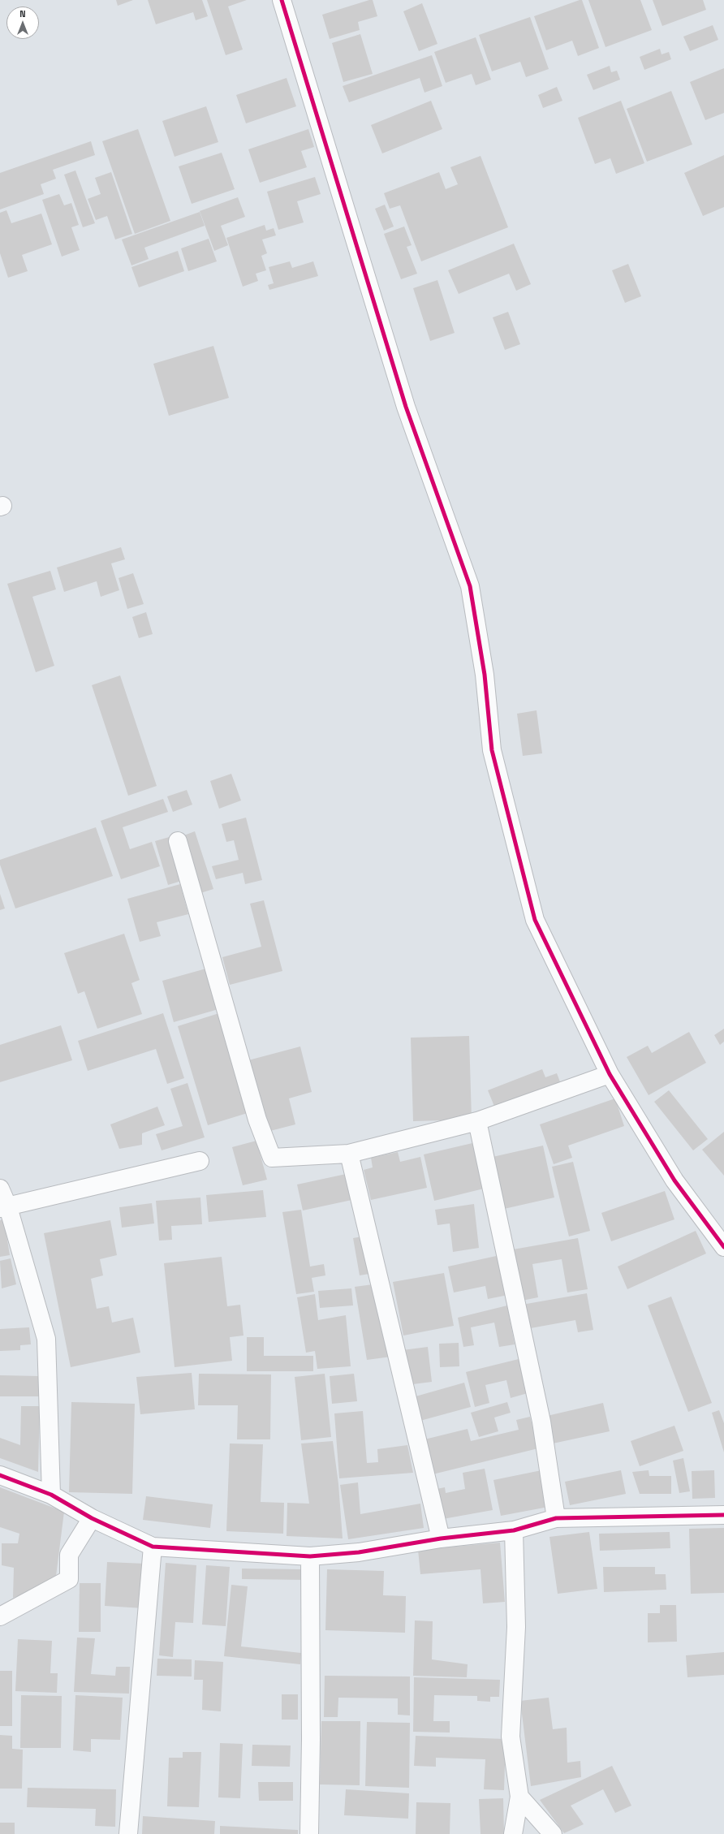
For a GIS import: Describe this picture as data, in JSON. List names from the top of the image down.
{
  "north": "top"
}
